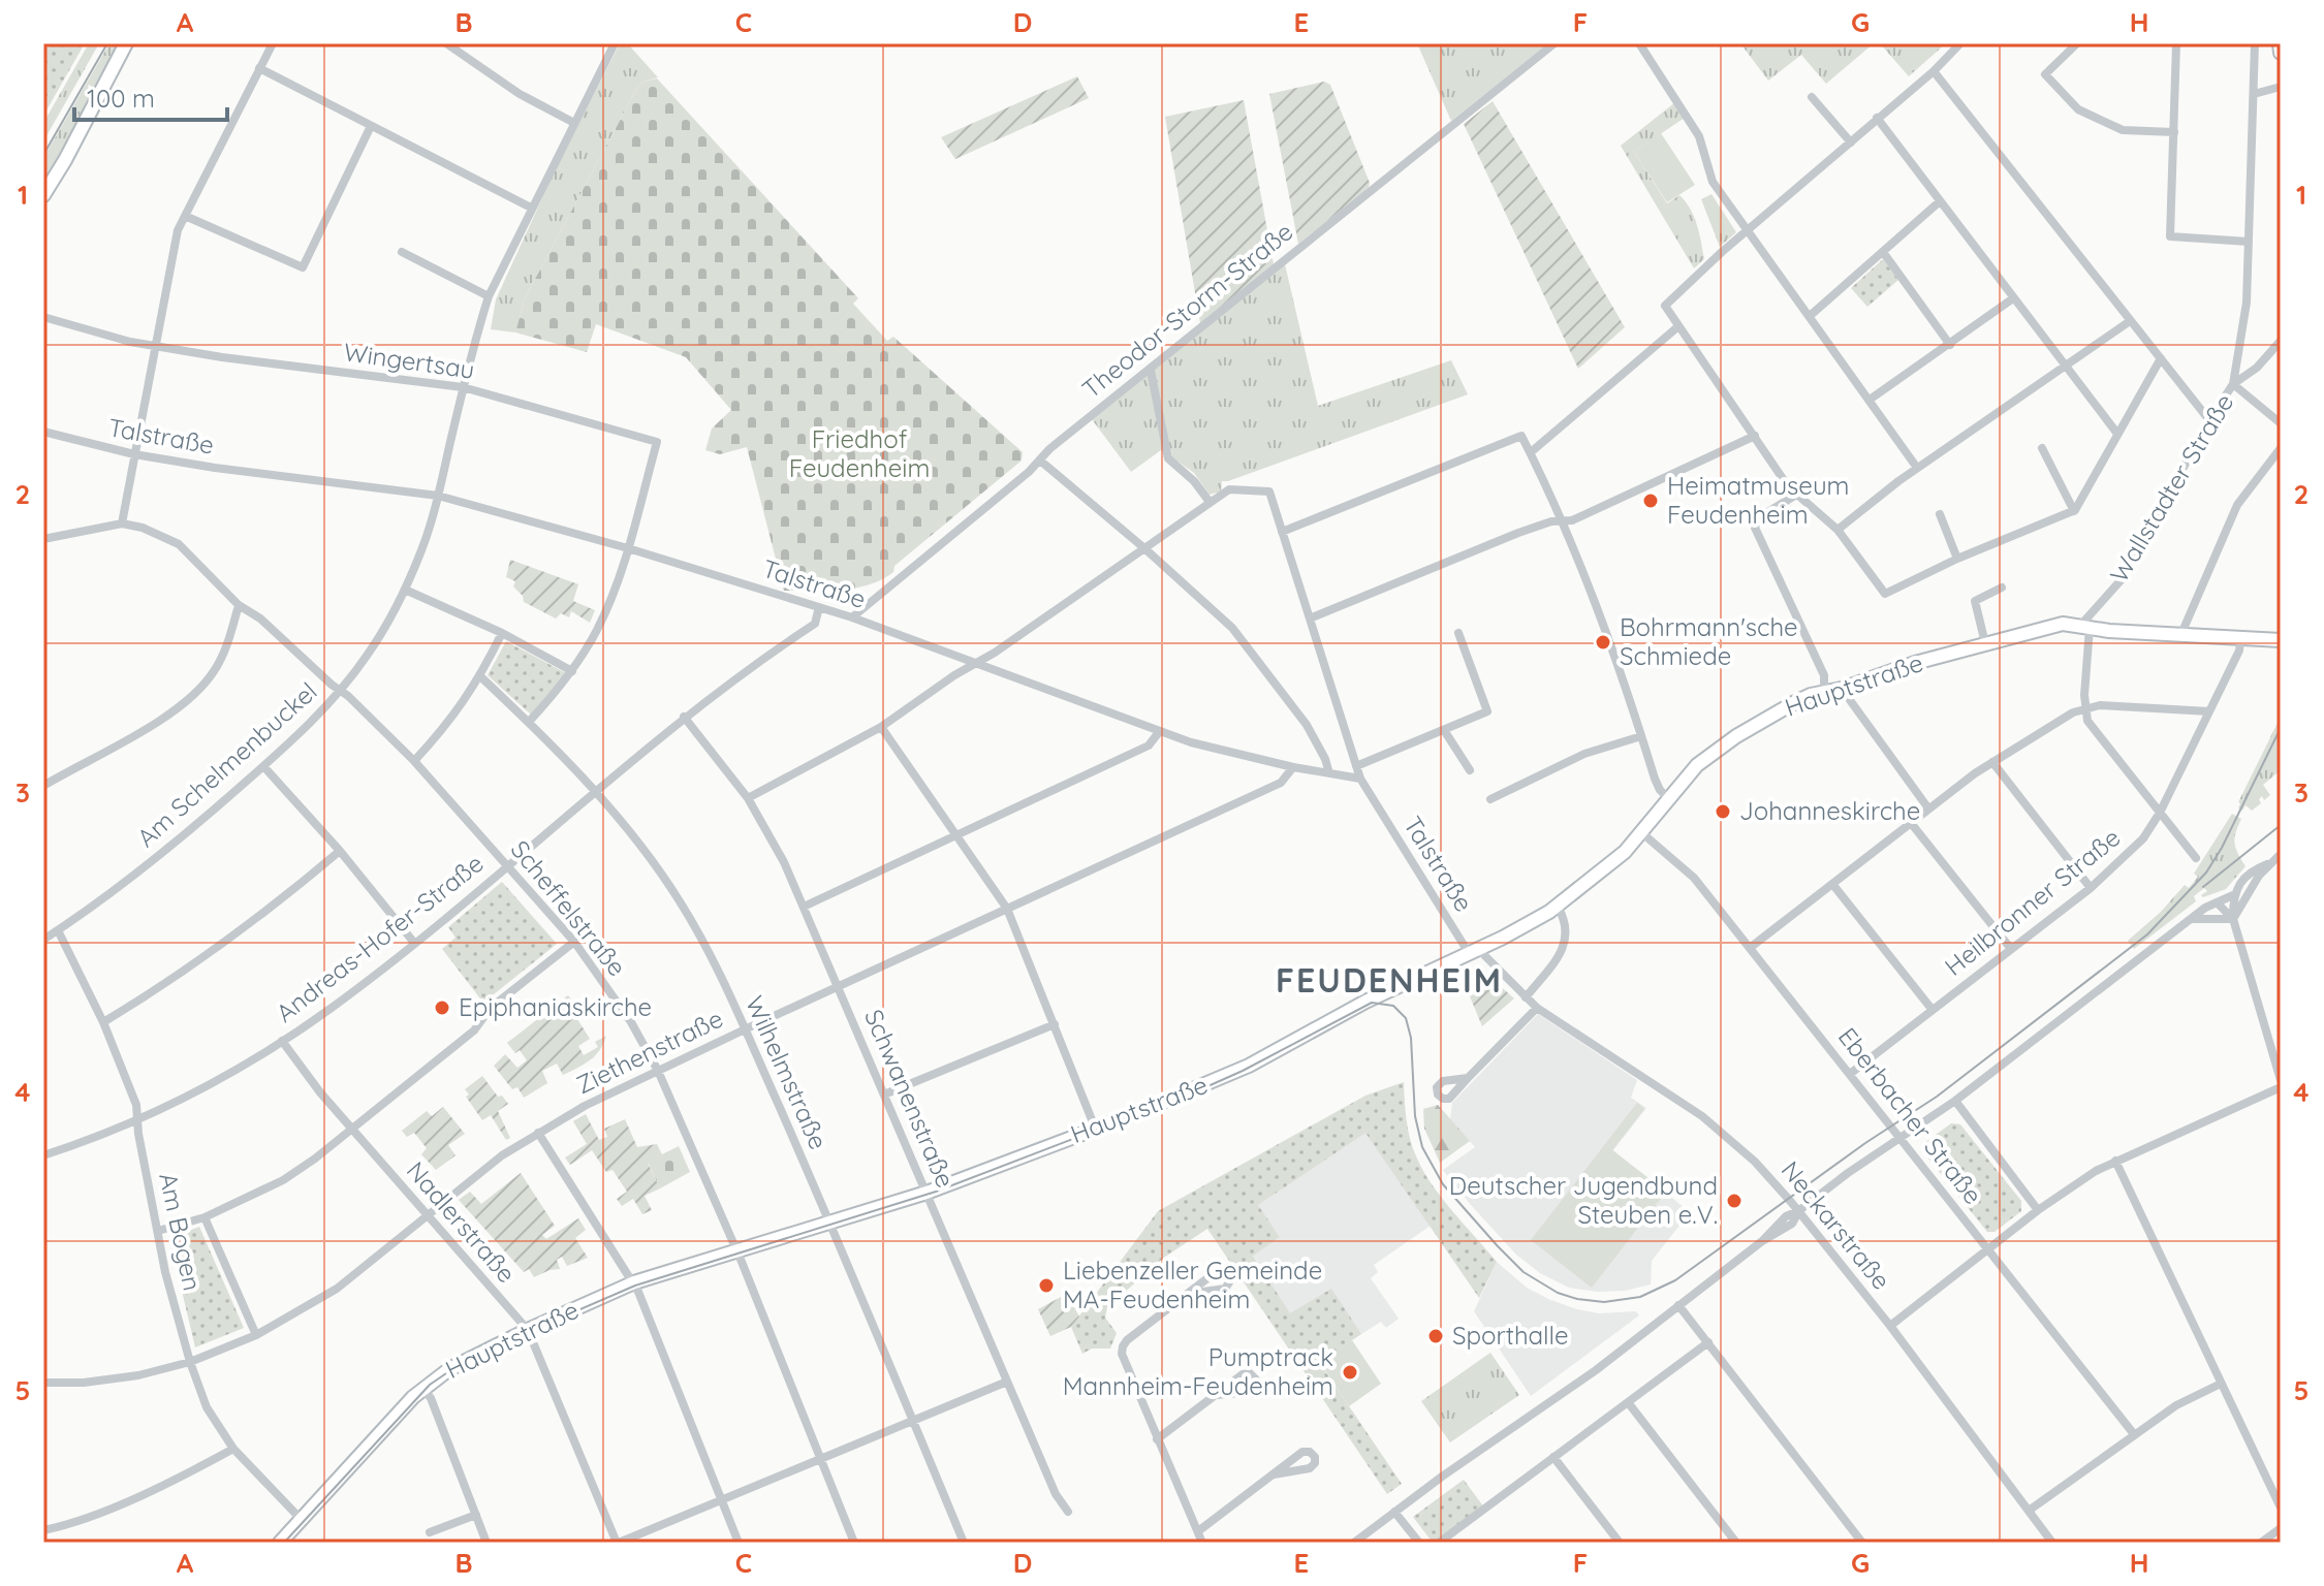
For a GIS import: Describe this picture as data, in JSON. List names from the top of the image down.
{
  "streets": {
    "street": [
      "Theodor-Storm-Straße",
      "Wingertsau",
      "Talstraße",
      "Wallstadter Straße",
      "Hauptstraße",
      "Am Schelmenbuckel",
      "Heilbronner Straße",
      "Scheffelstraße",
      "Andreas-Hofer-Straße",
      "Ziethenstraße",
      "Wilhelmstraße",
      "Schwanenstraße",
      "Eberbacher Straße",
      "Nadlerstraße",
      "Neckarstraße",
      "Am Bogen"
    ]
  },
  "crossings": [
    ["Theodor-Storm-Straße", "Talstraße"],
    ["Wingertsau", "Talstraße"],
    ["Wingertsau", "Am Schelmenbuckel"],
    ["Talstraße", "Hauptstraße"],
    ["Talstraße", "Am Schelmenbuckel"],
    ["Talstraße", "Andreas-Hofer-Straße"],
    ["Talstraße", "Ziethenstraße"],
    ["Talstraße", "Neckarstraße"],
    ["Wallstadter Straße", "Hauptstraße"],
    ["Hauptstraße", "Heilbronner Straße"],
    ["Hauptstraße", "Scheffelstraße"],
    ["Hauptstraße", "Wilhelmstraße"],
    ["Hauptstraße", "Schwanenstraße"],
    ["Hauptstraße", "Eberbacher Straße"],
    ["Hauptstraße", "Nadlerstraße"],
    ["Hauptstraße", "Neckarstraße"],
    ["Hauptstraße", "Am Bogen"],
    ["Am Schelmenbuckel", "Scheffelstraße"],
    ["Am Schelmenbuckel", "Am Bogen"],
    ["Heilbronner Straße", "Eberbacher Straße"],
    ["Scheffelstraße", "Andreas-Hofer-Straße"],
    ["Scheffelstraße", "Ziethenstraße"],
    ["Andreas-Hofer-Straße", "Wilhelmstraße"],
    ["Andreas-Hofer-Straße", "Schwanenstraße"],
    ["Andreas-Hofer-Straße", "Nadlerstraße"],
    ["Andreas-Hofer-Straße", "Am Bogen"],
    ["Ziethenstraße", "Wilhelmstraße"],
    ["Ziethenstraße", "Schwanenstraße"],
    ["Ziethenstraße", "Nadlerstraße"],
    ["Ziethenstraße", "Am Bogen"]
  ],
  "districts": ["FEUDENHEIM"],
  "parks": ["Friedhof Feudenheim"],
  "places": [
    "Heimatmuseum Feudenheim",
    "Bohrmann'sche Schmiede",
    "Johanneskirche",
    "Epiphaniaskirche",
    "Deutscher Jugendbund Steuben e.V.",
    "Liebenzeller Gemeinde MA-Feudenheim",
    "Sporthalle",
    "Pumptrack Mannheim-Feudenheim"
  ],
  "scale_bar": "100 m",
  "grid": {
    "columns": [
      "A",
      "B",
      "C",
      "D",
      "E",
      "F",
      "G",
      "H"
    ],
    "rows": [
      "1",
      "2",
      "3",
      "4",
      "5"
    ]
  }
}
